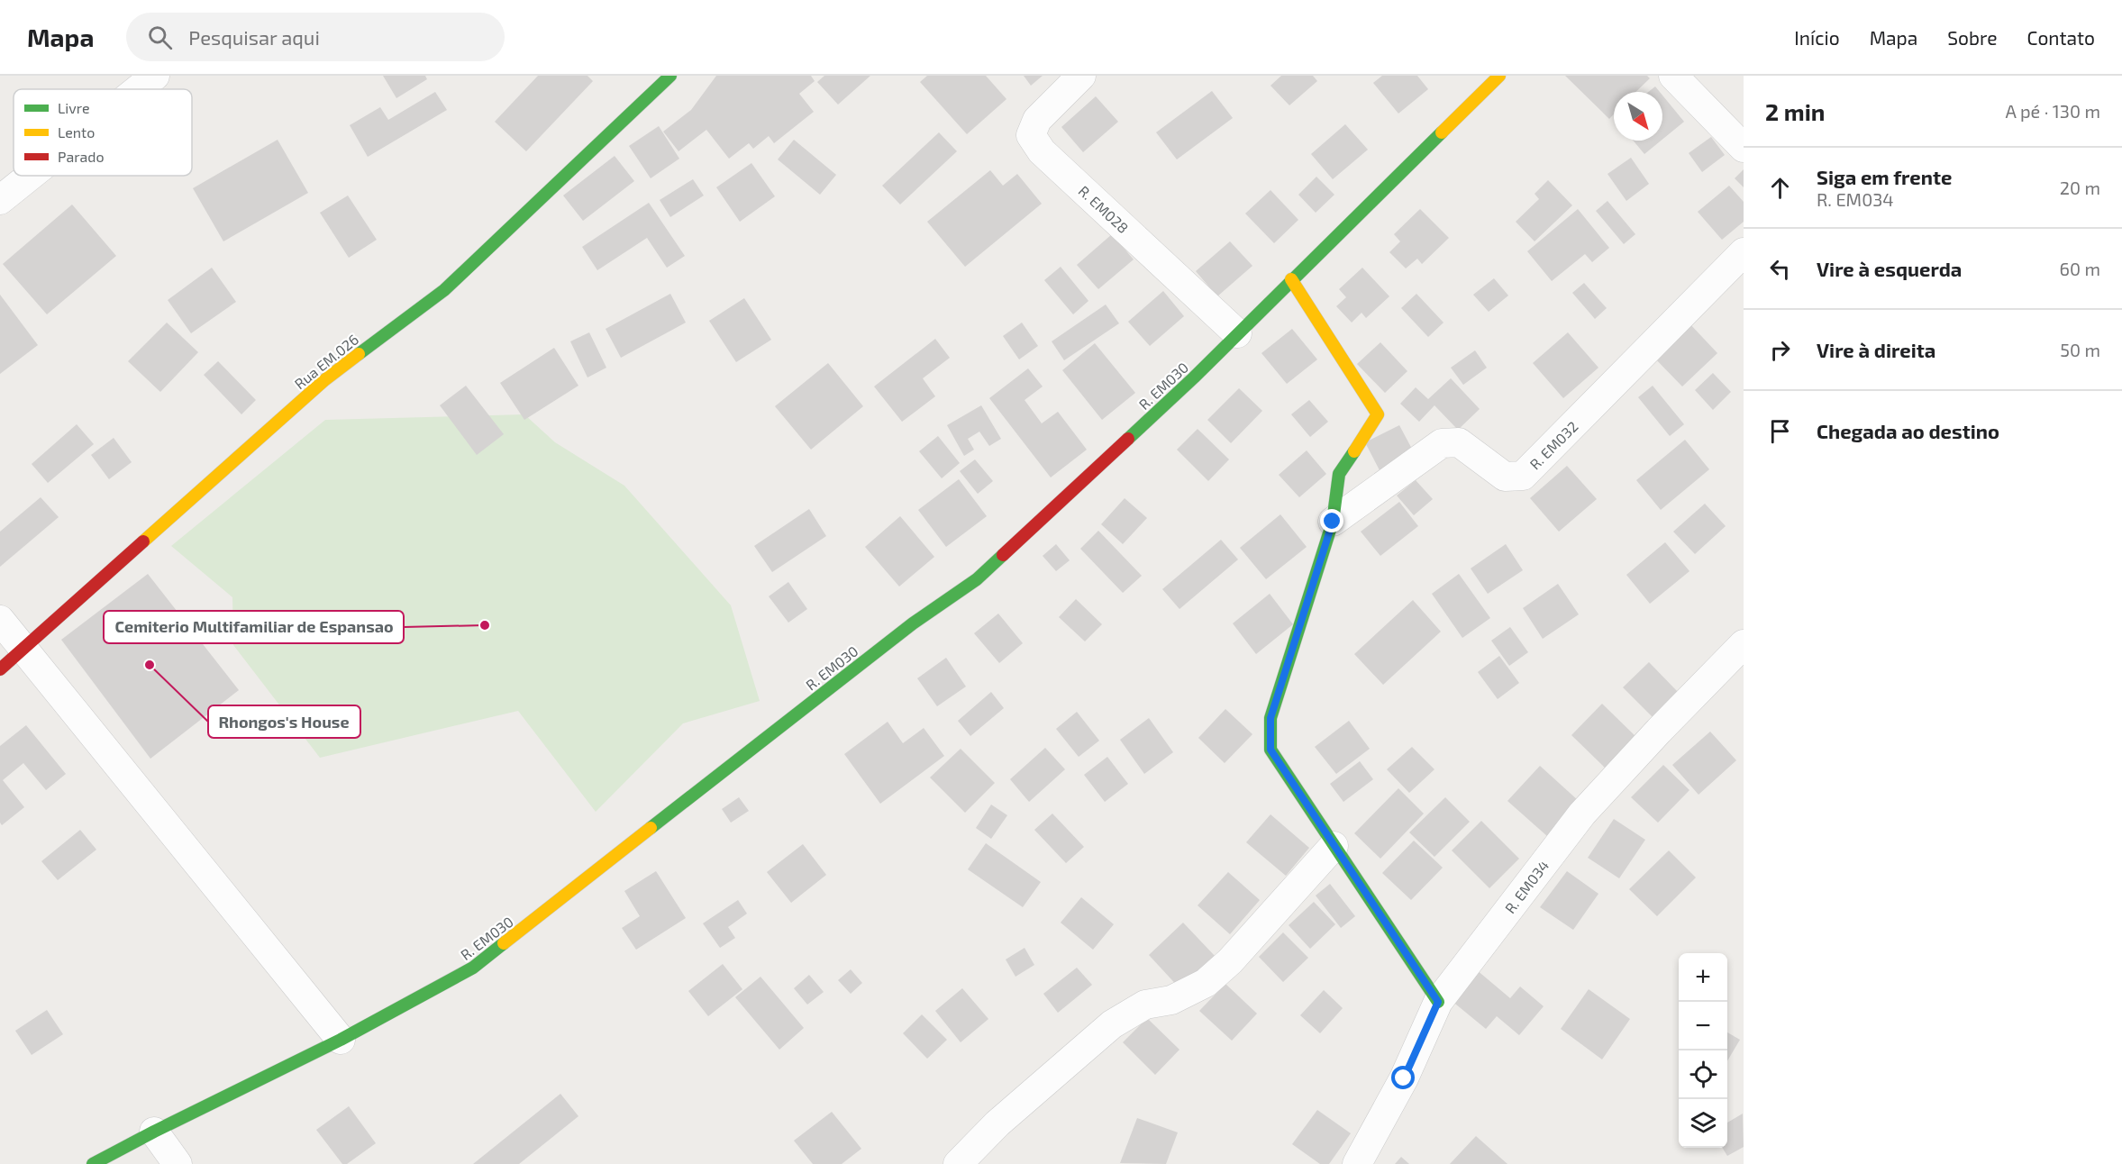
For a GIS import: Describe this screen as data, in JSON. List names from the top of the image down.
{
  "streets": {
    "street": [
      "R. EM028",
      "Rua EM.026",
      "R. EM030",
      "R. EM032",
      "R. EM034"
    ]
  },
  "crossings": [
    ["R. EM028", "R. EM030"]
  ],
  "places": ["Cemiterio Multifamiliar de Espansao", "Rhongos's House"],
  "legend": ["Livre", "Lento", "Parado"],
  "north": "bottom right",
  "page": {
    "header": "Mapa",
    "search": "Pesquisar aqui",
    "nav": [
      "Início",
      "Mapa",
      "Sobre",
      "Contato"
    ],
    "heading": ["2 min", "A pé · 130 m"],
    "list": [
      ["Siga em frente", "R. EM034", "20 m"],
      ["Vire à esquerda", "60 m"],
      ["Vire à direita", "50 m"],
      "Chegada ao destino"
    ],
    "map_buttons": ["+", "−"]
  }
}
